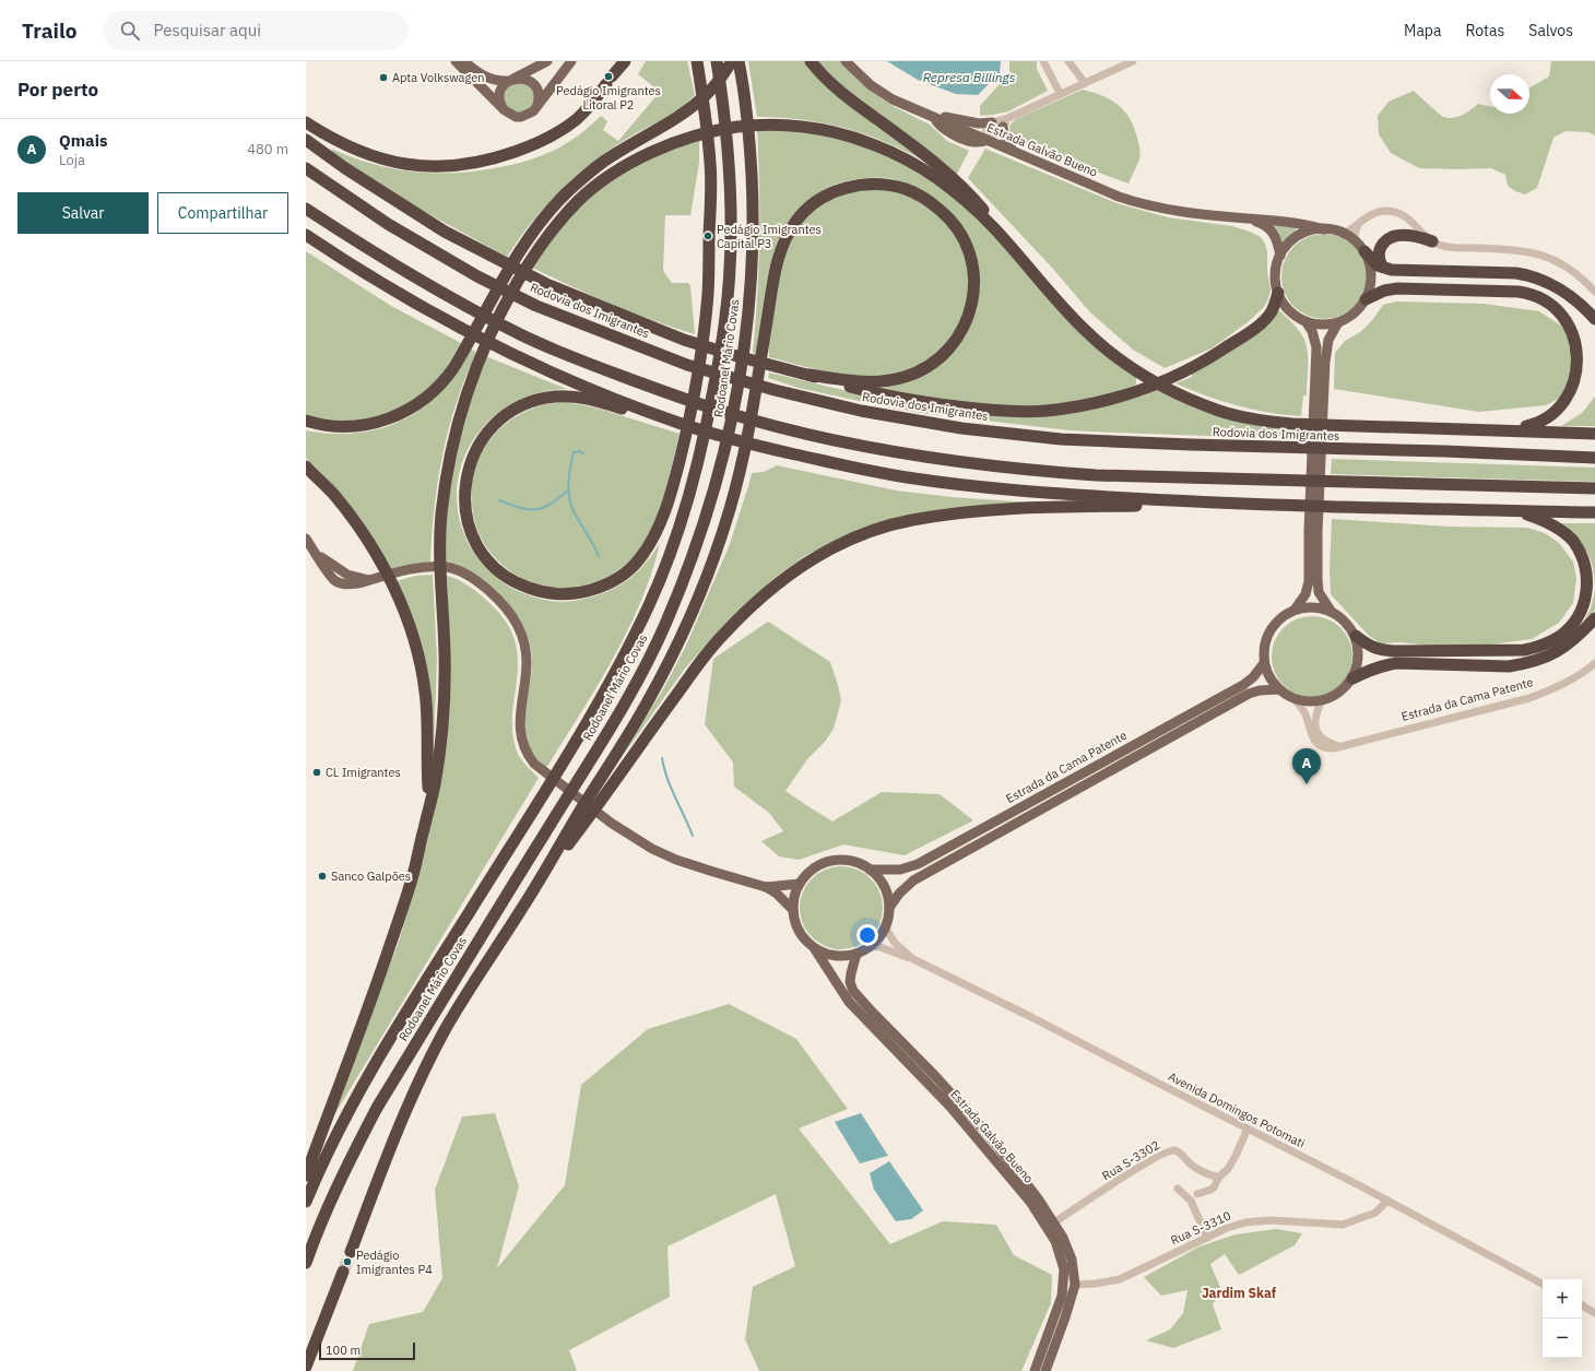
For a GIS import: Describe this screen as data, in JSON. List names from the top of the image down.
{
  "streets": {
    "highway": ["Rodovia dos Imigrantes", "Rodoanel Mário Covas"],
    "main road": ["Estrada Galvão Bueno", "Estrada da Cama Patente"],
    "street": ["Avenida Domingos Potomati", "Rua S-3302", "Rua S-3310"]
  },
  "crossings": [
    ["Estrada Galvão Bueno", "Estrada da Cama Patente"],
    ["Estrada Galvão Bueno", "Avenida Domingos Potomati"],
    ["Estrada Galvão Bueno", "Rua S-3302"],
    ["Estrada Galvão Bueno", "Rua S-3310"],
    ["Estrada da Cama Patente", "Avenida Domingos Potomati"],
    ["Avenida Domingos Potomati", "Rua S-3310"]
  ],
  "districts": ["Jardim Skaf"],
  "water": ["Represa Billings"],
  "places": [
    "Pedágio Imigrantes Litoral P2",
    "Apta Volkswagen",
    "Pedágio Imigrantes Capital P3",
    "CL Imigrantes",
    "Sanco Galpões",
    "Pedágio Imigrantes P4"
  ],
  "scale_bar": "100 m",
  "north": "right",
  "page": {
    "header": "Trailo",
    "search": "Pesquisar aqui",
    "nav": ["Mapa", "Rotas", "Salvos"],
    "heading": "Por perto",
    "list": [
      {
        "mark": "A",
        "name": "Qmais",
        "note": "Loja",
        "value": "480 m"
      }
    ],
    "buttons": ["Salvar", "Compartilhar"],
    "pins": "A",
    "map_buttons": ["+", "−"],
    "scale": "100 m"
  }
}
